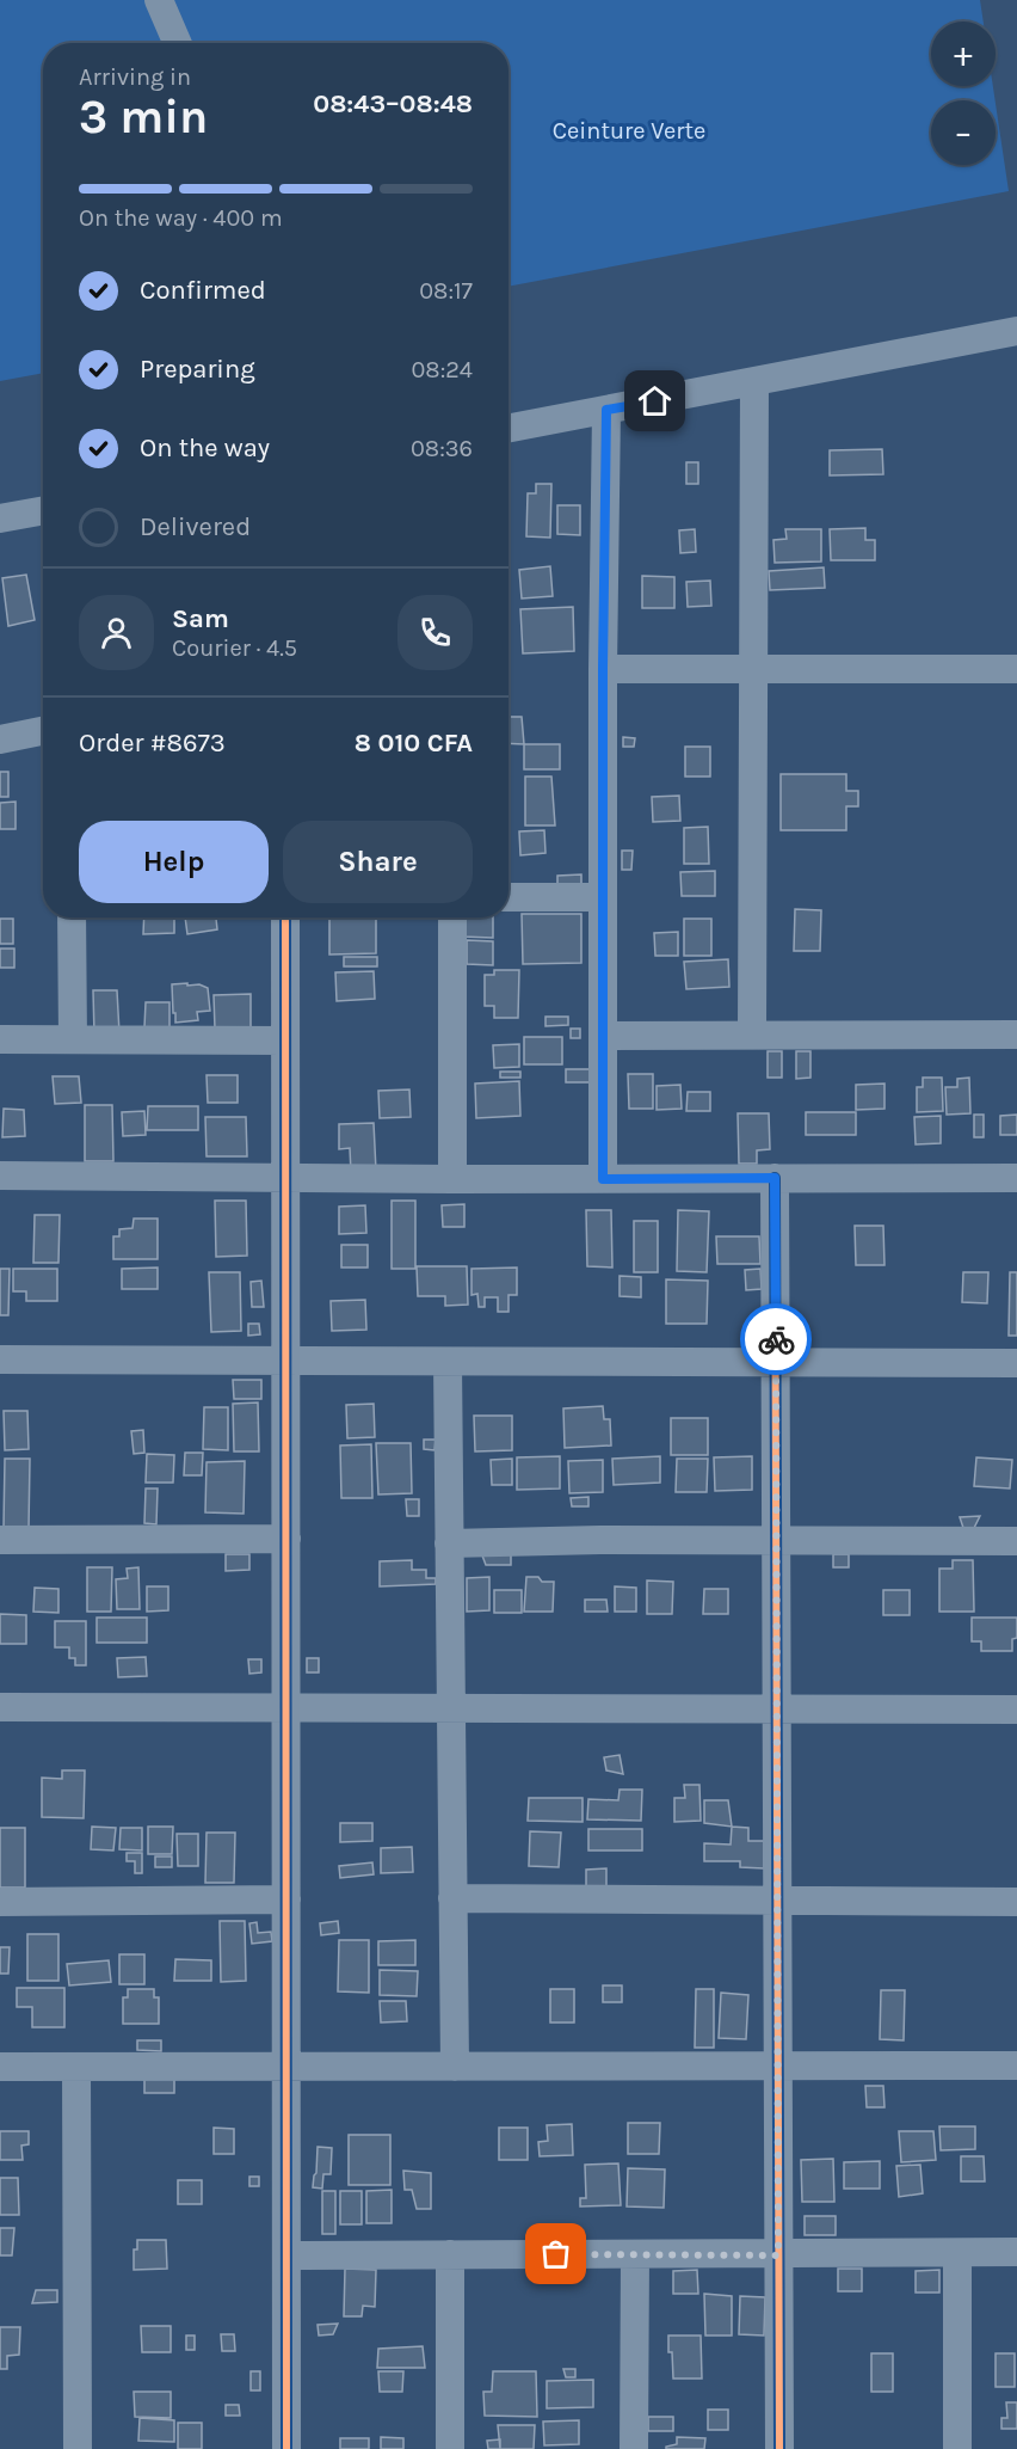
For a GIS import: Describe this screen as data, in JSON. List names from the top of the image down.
{
  "parks": ["Ceinture Verte"],
  "page": {
    "map_buttons": ["+", "−"],
    "heading": ["3 min", "Arriving in", "08:43–08:48"],
    "panel": [
      "Sam",
      "Courier · 4.5",
      "Order #8673",
      "8 010 CFA"
    ],
    "bar": "On the way · 400 m",
    "list": [
      ["Confirmed", "08:17"],
      ["Preparing", "08:24"],
      ["On the way", "08:36"],
      "Delivered"
    ],
    "buttons": ["Help", "Share"]
  }
}
